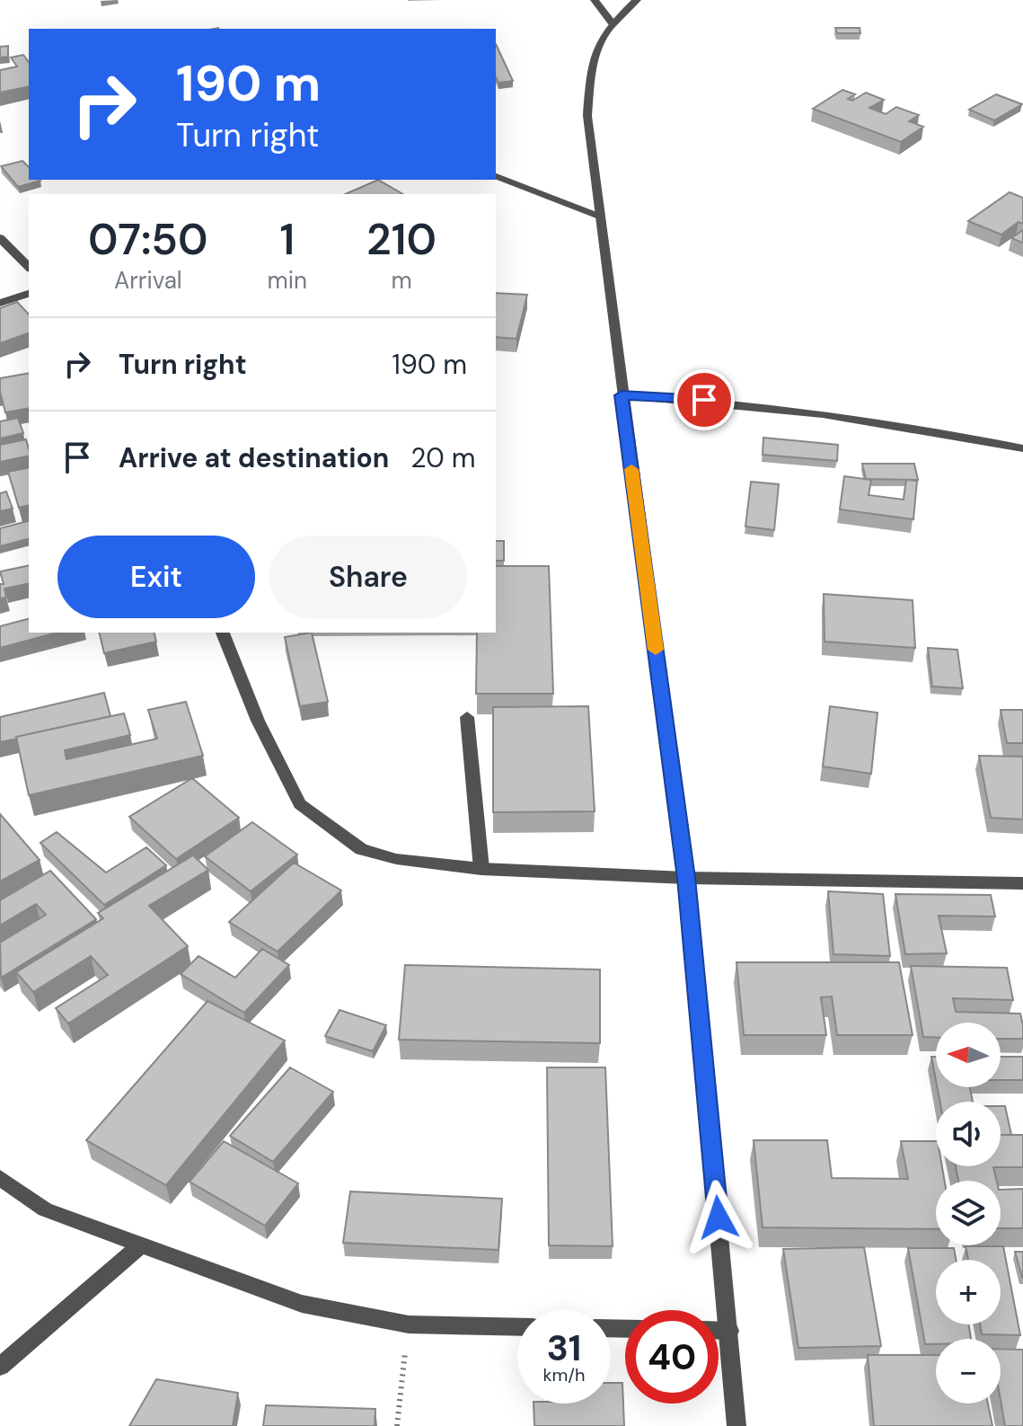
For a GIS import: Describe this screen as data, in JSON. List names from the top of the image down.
{
  "north": "left",
  "page": {
    "turn": ["190 m", "Turn right"],
    "eta": [
      "07:50",
      "Arrival",
      "1",
      "min",
      "210",
      "m"
    ],
    "list": [
      {
        "name": "Turn right",
        "value": "190 m"
      },
      {
        "name": "Arrive at destination",
        "value": "20 m"
      }
    ],
    "buttons": ["Exit", "Share"],
    "map_buttons": ["+", "−"],
    "speed": "31 km/h",
    "limit": "40"
  }
}
